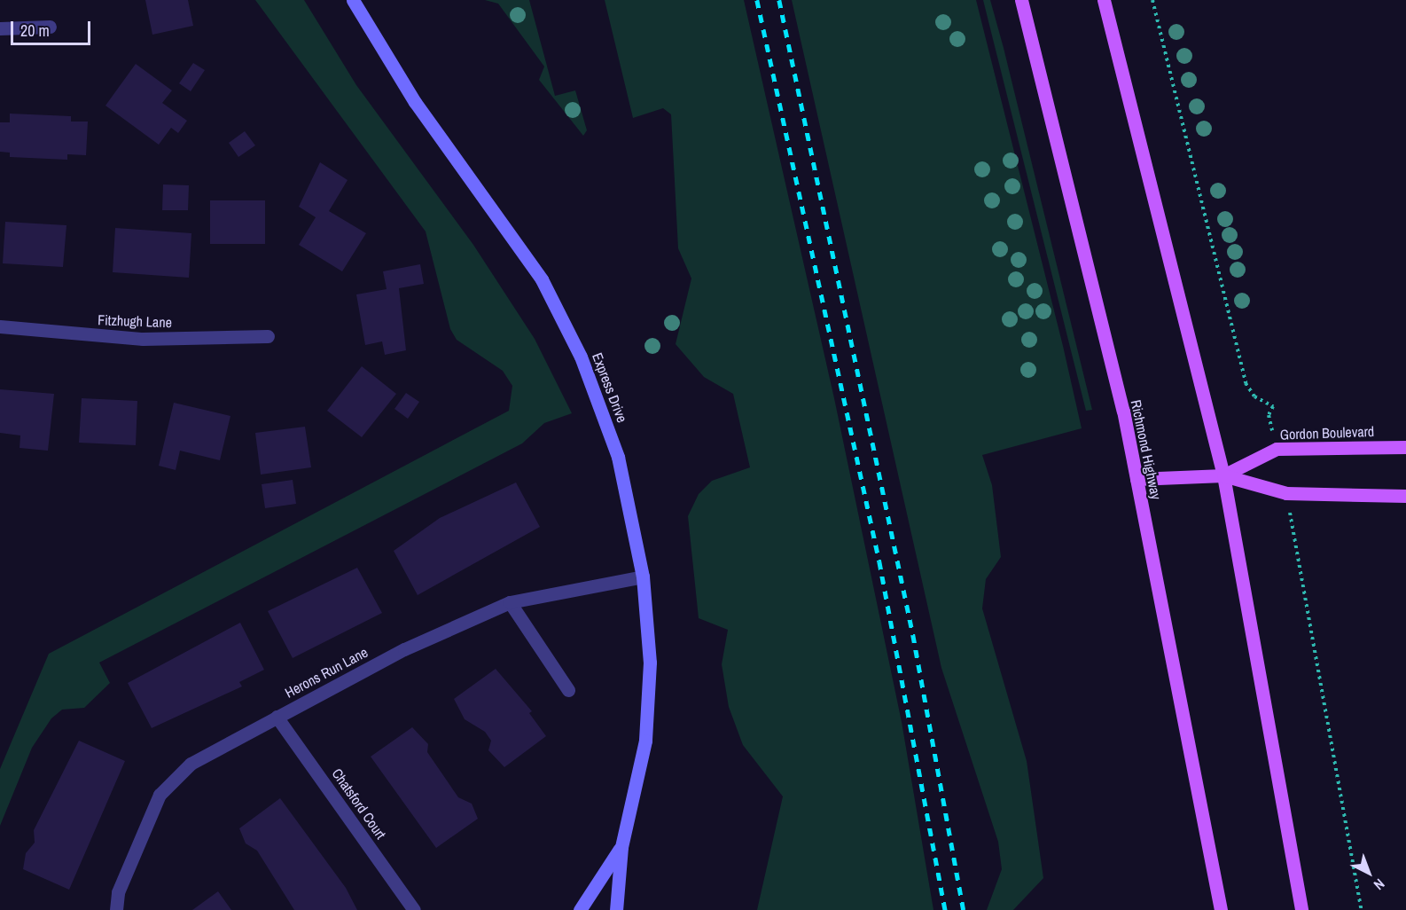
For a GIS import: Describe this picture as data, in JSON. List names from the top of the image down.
{
  "streets": {
    "main road": ["Gordon Boulevard", "Richmond Highway"],
    "street": [
      "Fitzhugh Lane",
      "Express Drive",
      "Herons Run Lane",
      "Chatsford Court"
    ]
  },
  "crossings": [
    ["Express Drive", "Herons Run Lane"],
    ["Gordon Boulevard", "Richmond Highway"],
    ["Herons Run Lane", "Chatsford Court"]
  ],
  "scale_bar": "20 m",
  "north": "bottom right"
}
